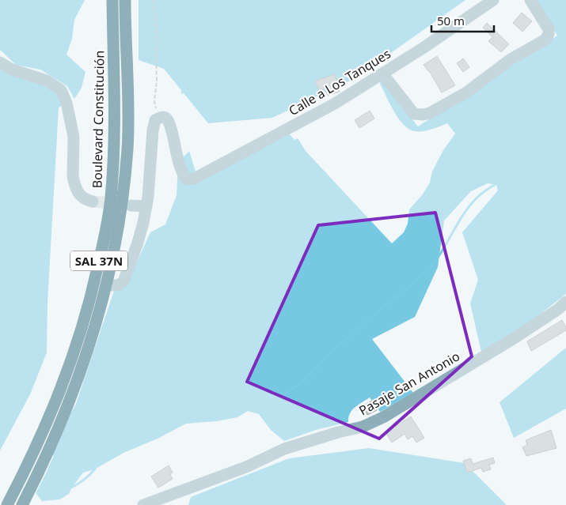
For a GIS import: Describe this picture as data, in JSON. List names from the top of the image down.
{
  "streets": {
    "highway": ["Boulevard Constitución", "SAL 37N"],
    "street": ["Calle a Los Tanques", "Pasaje San Antonio"]
  },
  "scale_bar": "50 m"
}
